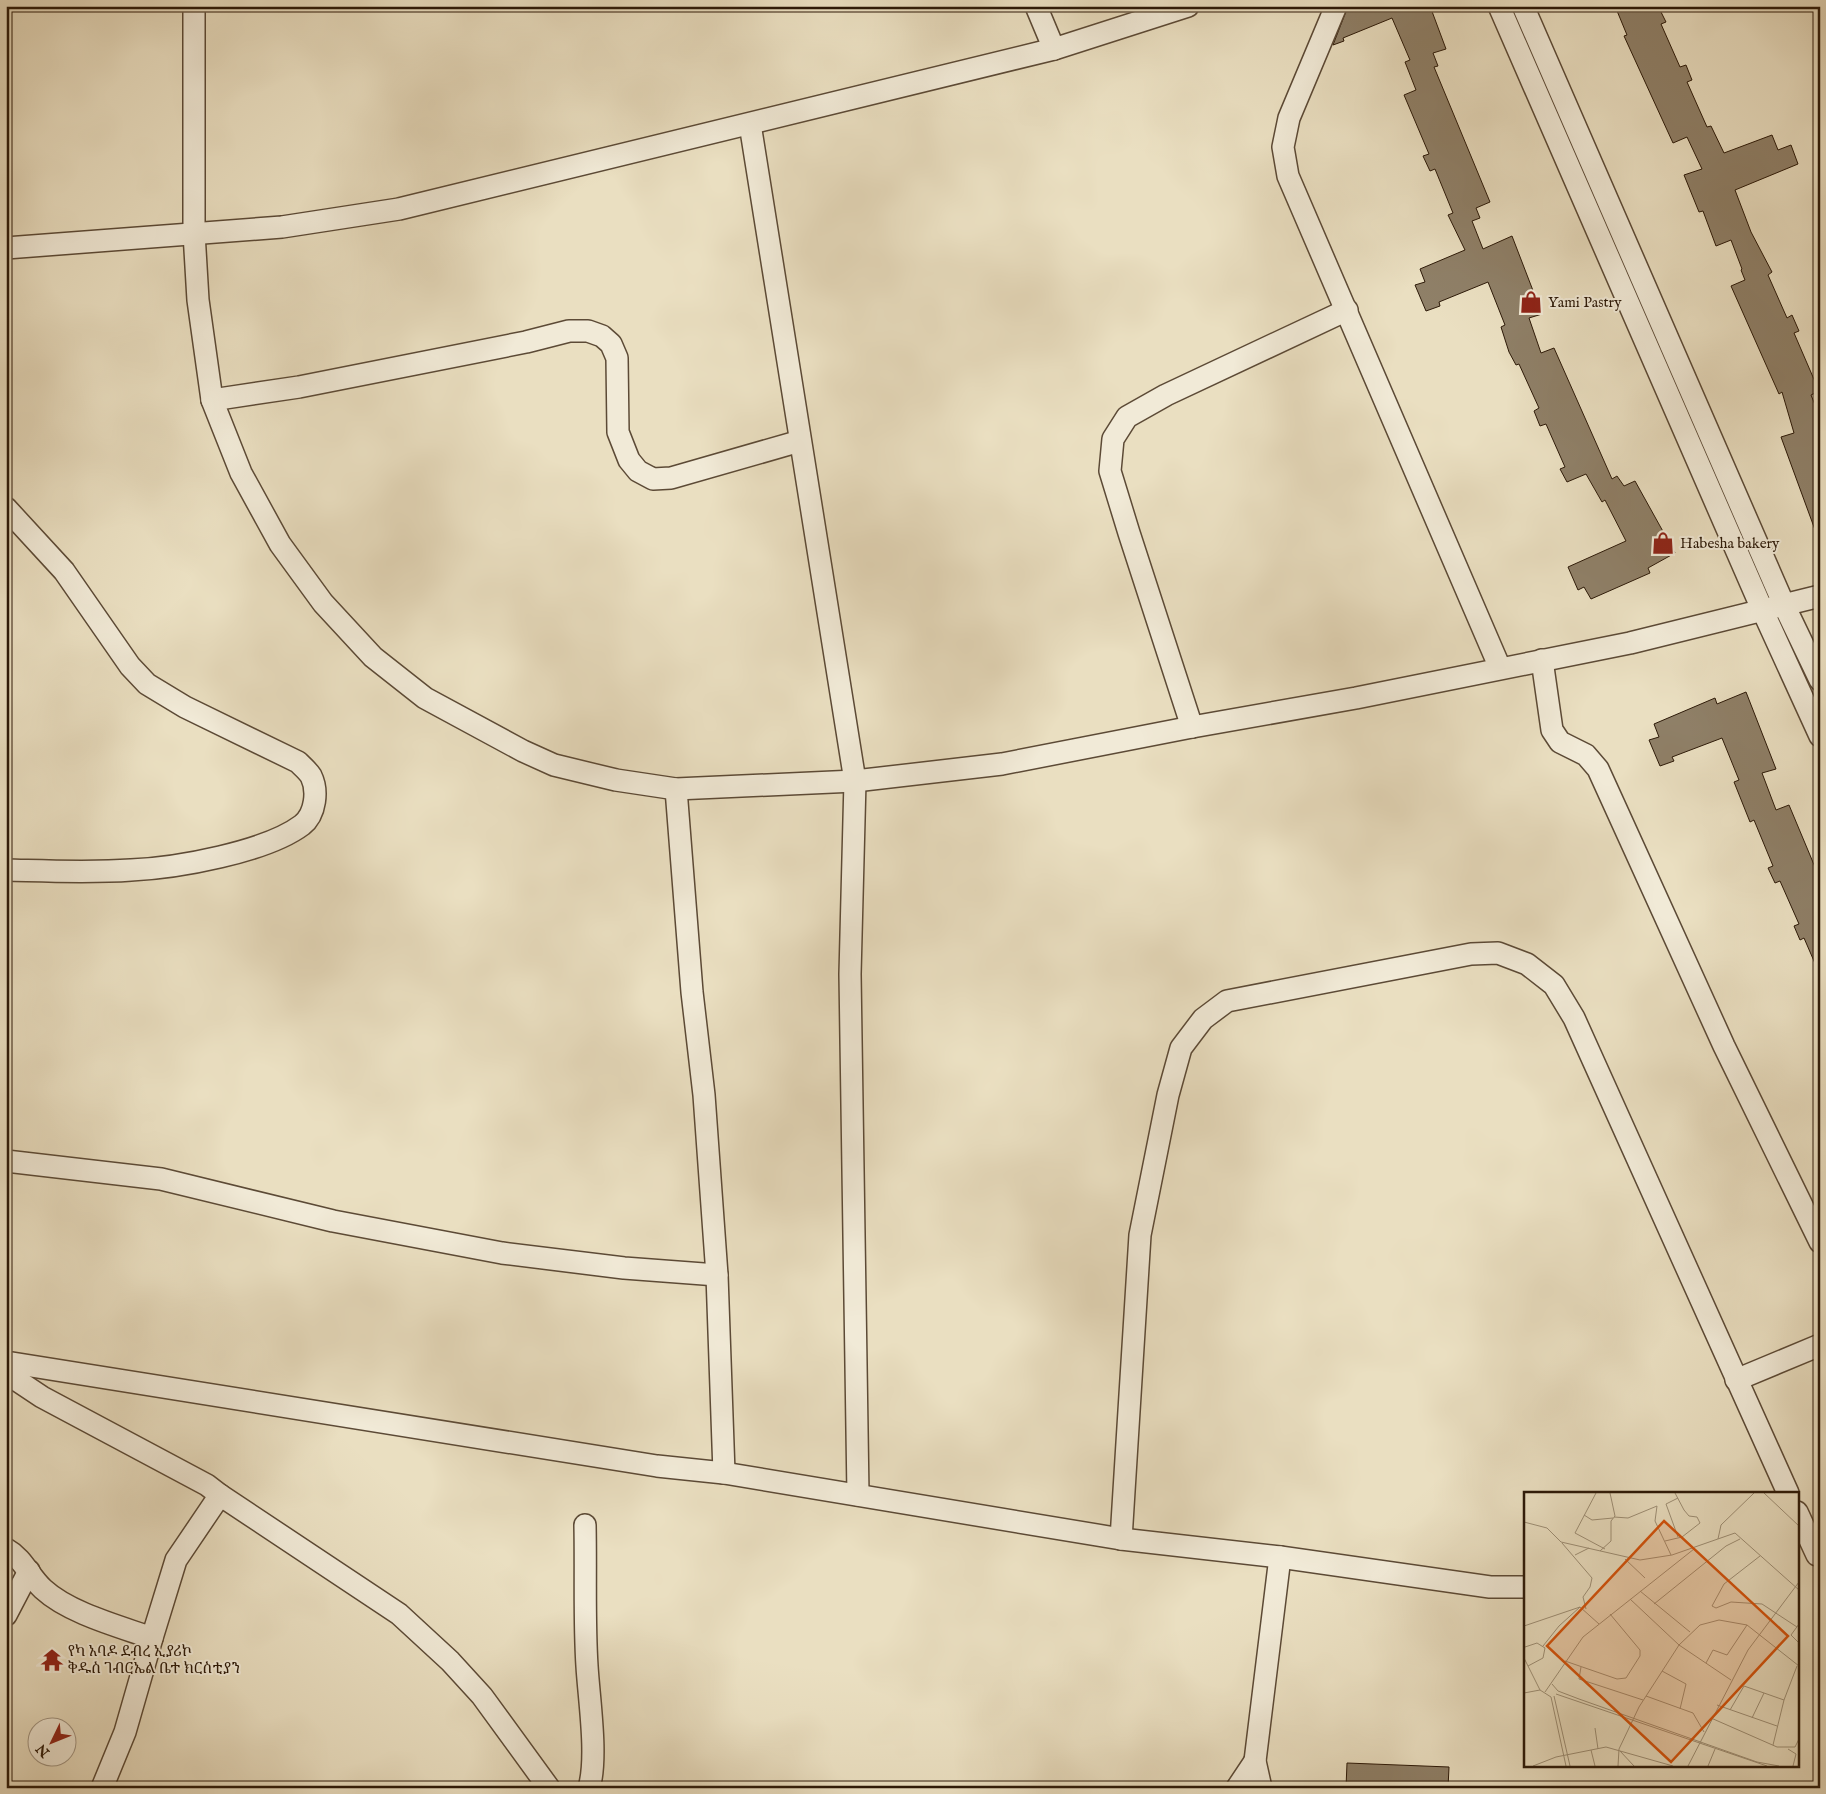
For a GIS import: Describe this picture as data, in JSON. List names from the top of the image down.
{
  "places": {
    "shop": ["Yami Pastry", "Habesha bakery"],
    "temple": ["የካ አባዶ ደብረ ኢያሪኮ ቅዱስ ገብርኤል ቤተ ክርስቲያን"]
  },
  "north": "bottom left"
}
